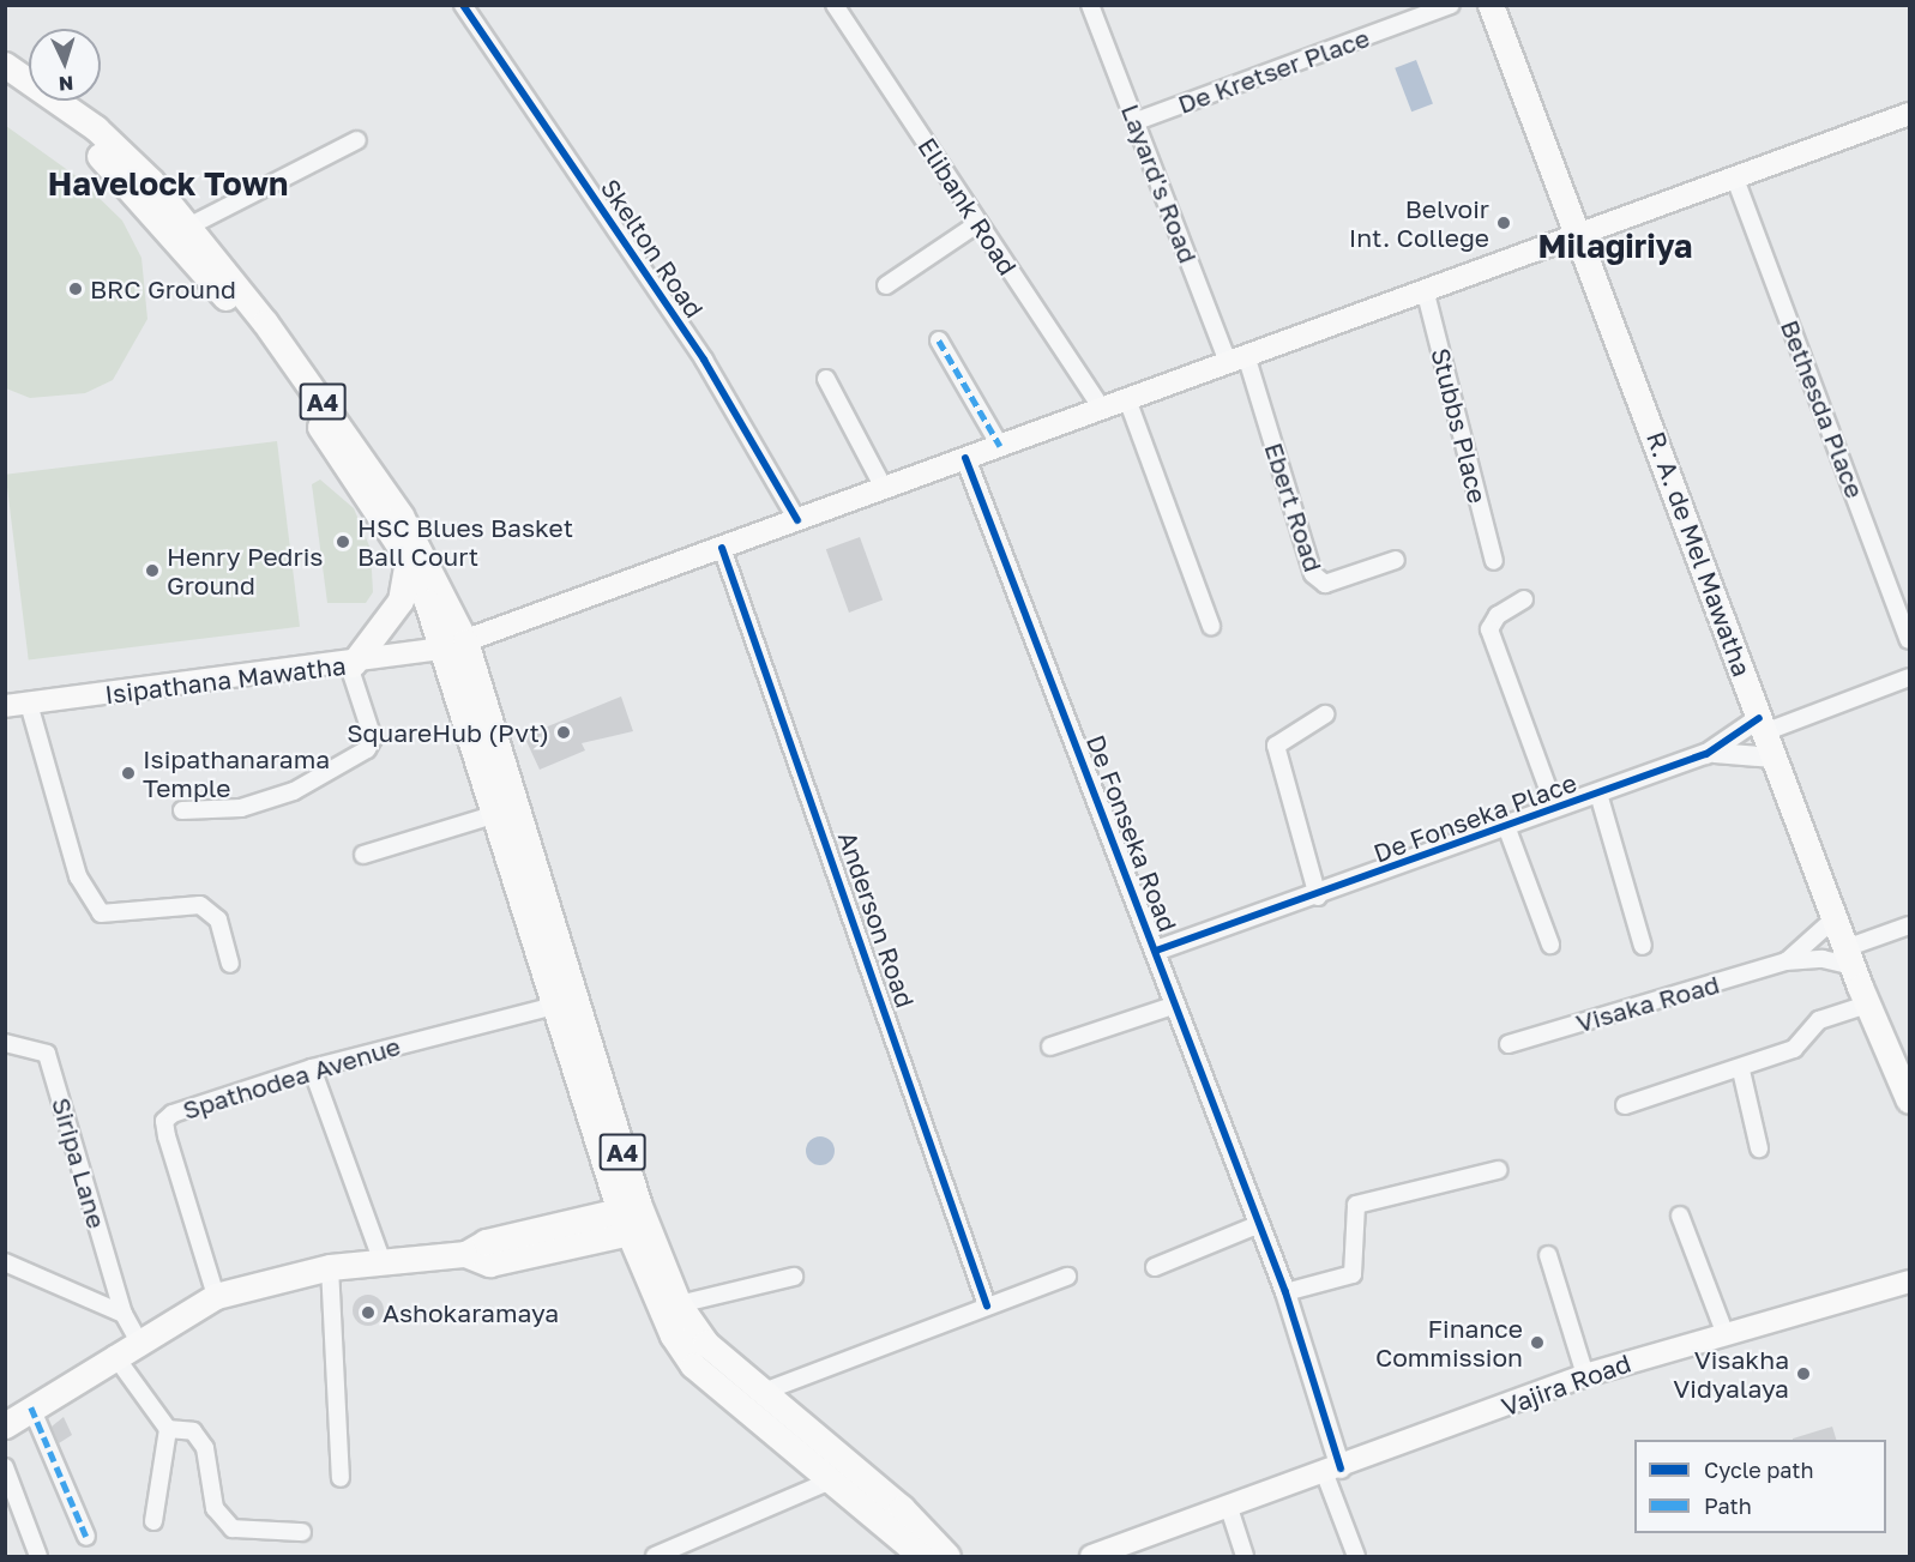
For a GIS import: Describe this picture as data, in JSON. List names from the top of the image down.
{
  "streets": {
    "main road": [
      "A4",
      "R. A. de Mel Mawatha",
      "Isipathana Mawatha",
      "Vajira Road"
    ],
    "street": [
      "De Kretser Place",
      "Layard's Road",
      "Elibank Road",
      "Skelton Road",
      "Bethesda Place",
      "Stubbs Place",
      "Ebert Road",
      "De Fonseka Place",
      "De Fonseka Road",
      "Anderson Road",
      "Visaka Road",
      "Spathodea Avenue",
      "Siripa Lane"
    ]
  },
  "crossings": [
    ["De Kretser Place", "Layard's Road"],
    ["Layard's Road", "Ebert Road"],
    ["Layard's Road", "Isipathana Mawatha"],
    ["Elibank Road", "Isipathana Mawatha"],
    ["Skelton Road", "Isipathana Mawatha"],
    ["A4", "Isipathana Mawatha"],
    ["A4", "Spathodea Avenue"],
    ["Bethesda Place", "Isipathana Mawatha"],
    ["Stubbs Place", "Isipathana Mawatha"],
    ["Ebert Road", "Isipathana Mawatha"],
    ["R. A. de Mel Mawatha", "Isipathana Mawatha"],
    ["R. A. de Mel Mawatha", "De Fonseka Place"],
    ["R. A. de Mel Mawatha", "Visaka Road"],
    ["Isipathana Mawatha", "De Fonseka Road"],
    ["Isipathana Mawatha", "Anderson Road"],
    ["De Fonseka Place", "De Fonseka Road"],
    ["De Fonseka Road", "Vajira Road"]
  ],
  "districts": ["Havelock Town", "Milagiriya"],
  "places": [
    "Belvoir Int. College",
    "BRC Ground",
    "HSC Blues Basket Ball Court",
    "Henry Pedris Ground",
    "SquareHub (Pvt)",
    "Isipathanarama Temple",
    "Ashokaramaya",
    "Finance Commission",
    "Visakha Vidyalaya"
  ],
  "legend": ["Cycle path", "Path"],
  "north": "bottom"
}
